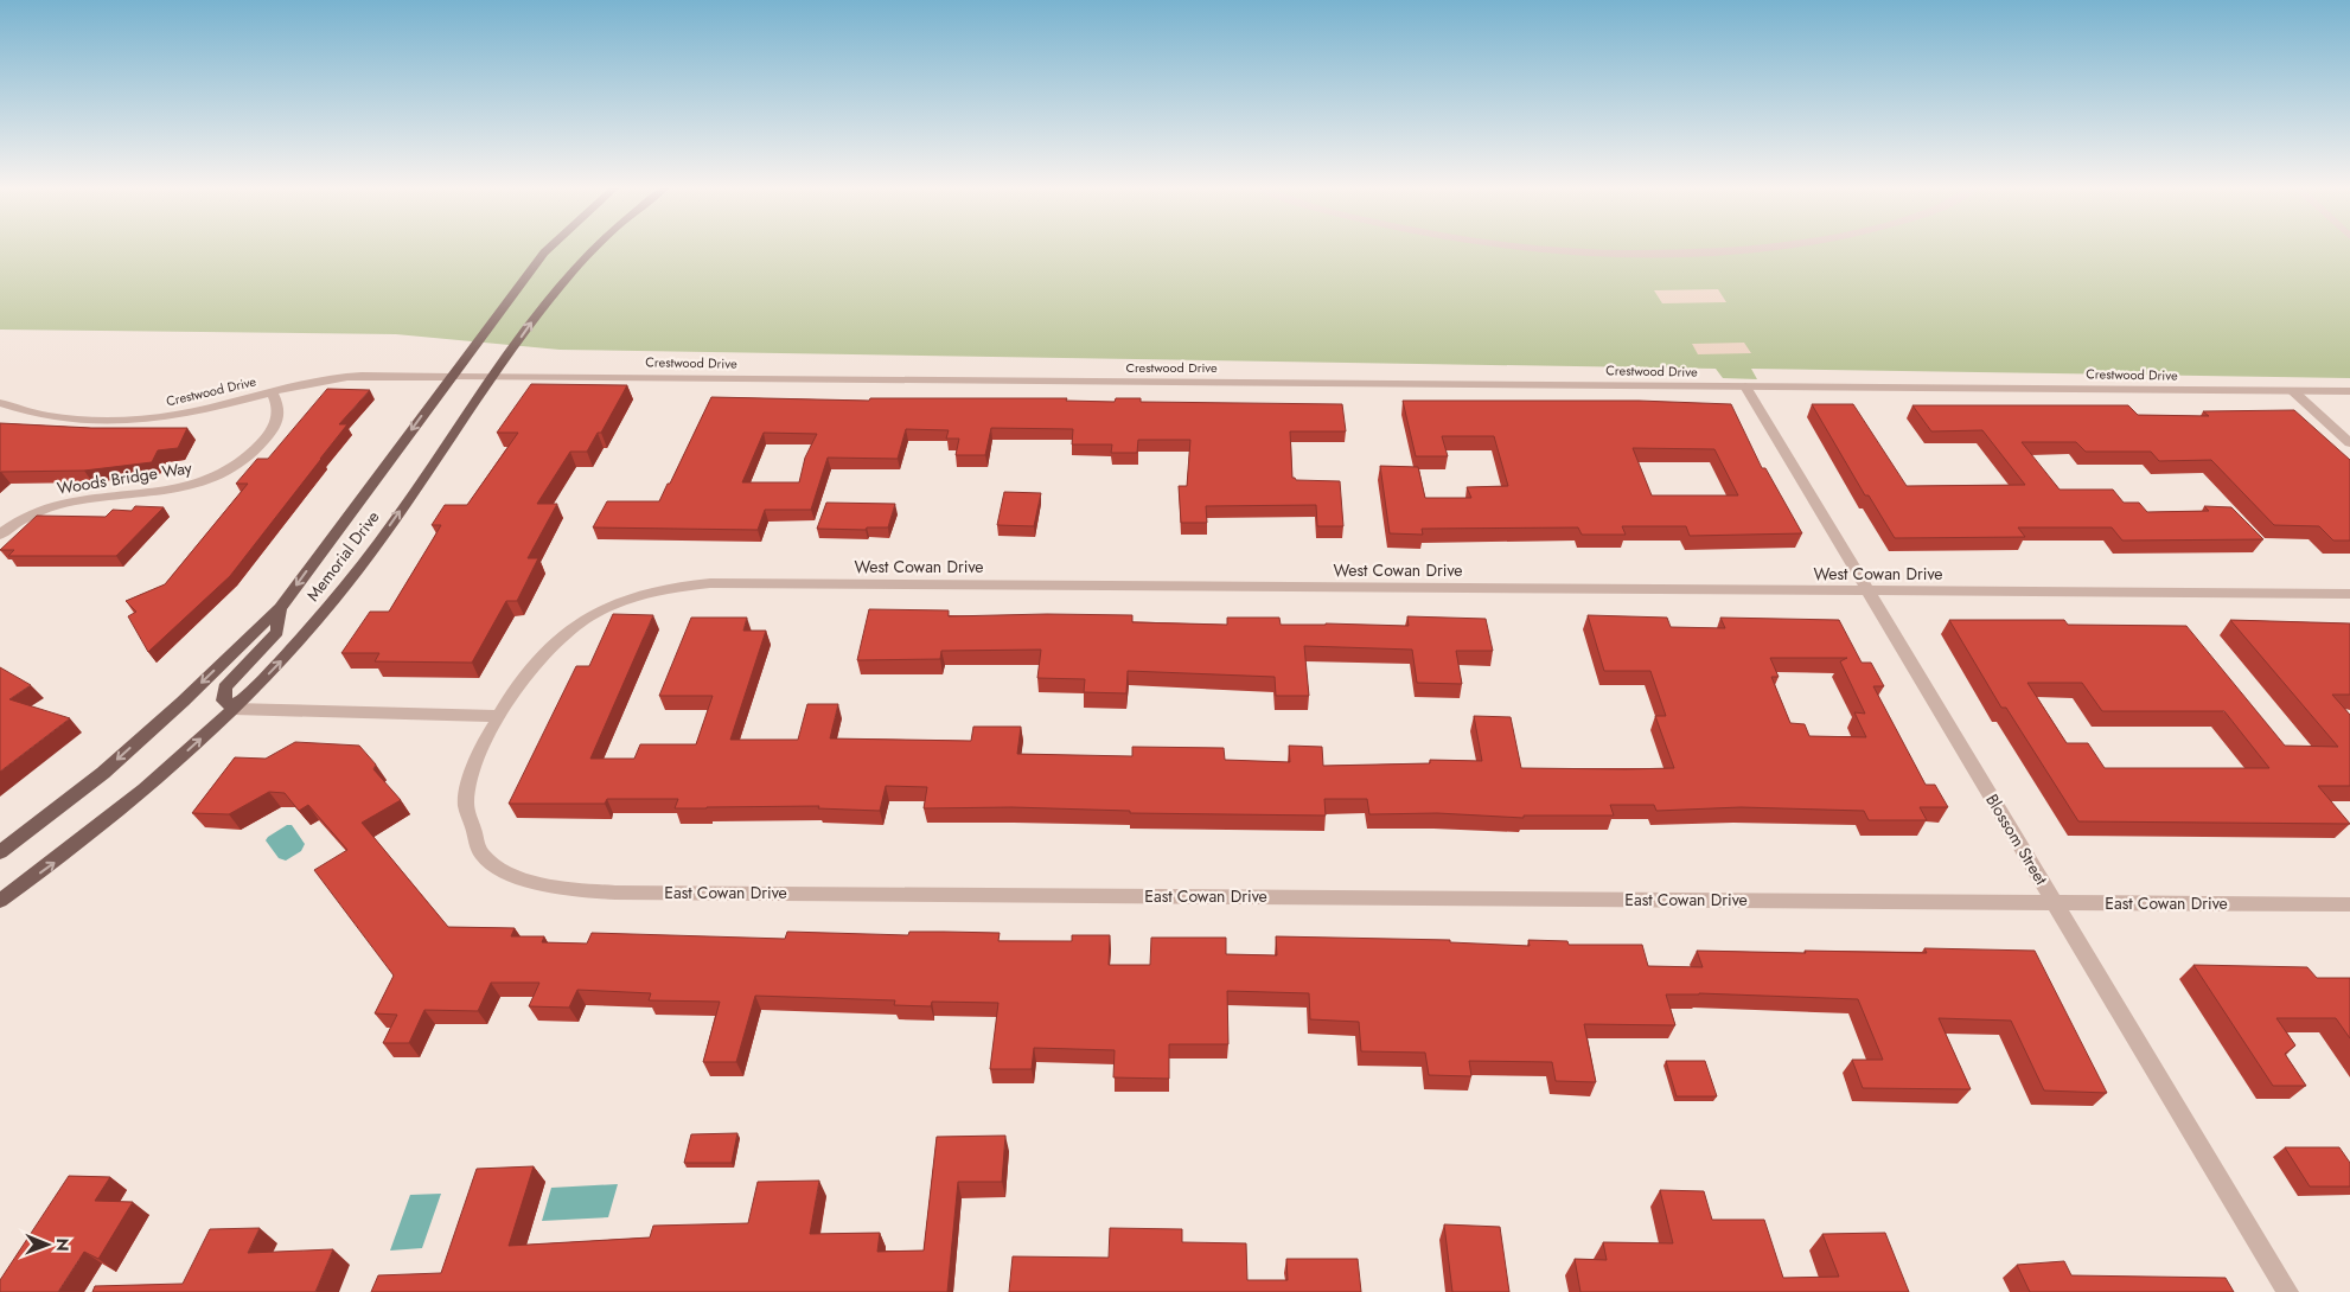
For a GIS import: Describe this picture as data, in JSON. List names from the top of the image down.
{
  "streets": {
    "main road": ["Memorial Drive"],
    "street": [
      "Crestwood Drive",
      "Woods Bridge Way",
      "West Cowan Drive",
      "Blossom Street",
      "East Cowan Drive"
    ]
  },
  "crossings": [
    ["Crestwood Drive", "Woods Bridge Way"],
    ["Crestwood Drive", "Memorial Drive"],
    ["Crestwood Drive", "Blossom Street"],
    ["West Cowan Drive", "Blossom Street"],
    ["West Cowan Drive", "East Cowan Drive"],
    ["Blossom Street", "East Cowan Drive"]
  ],
  "north": "right"
}
